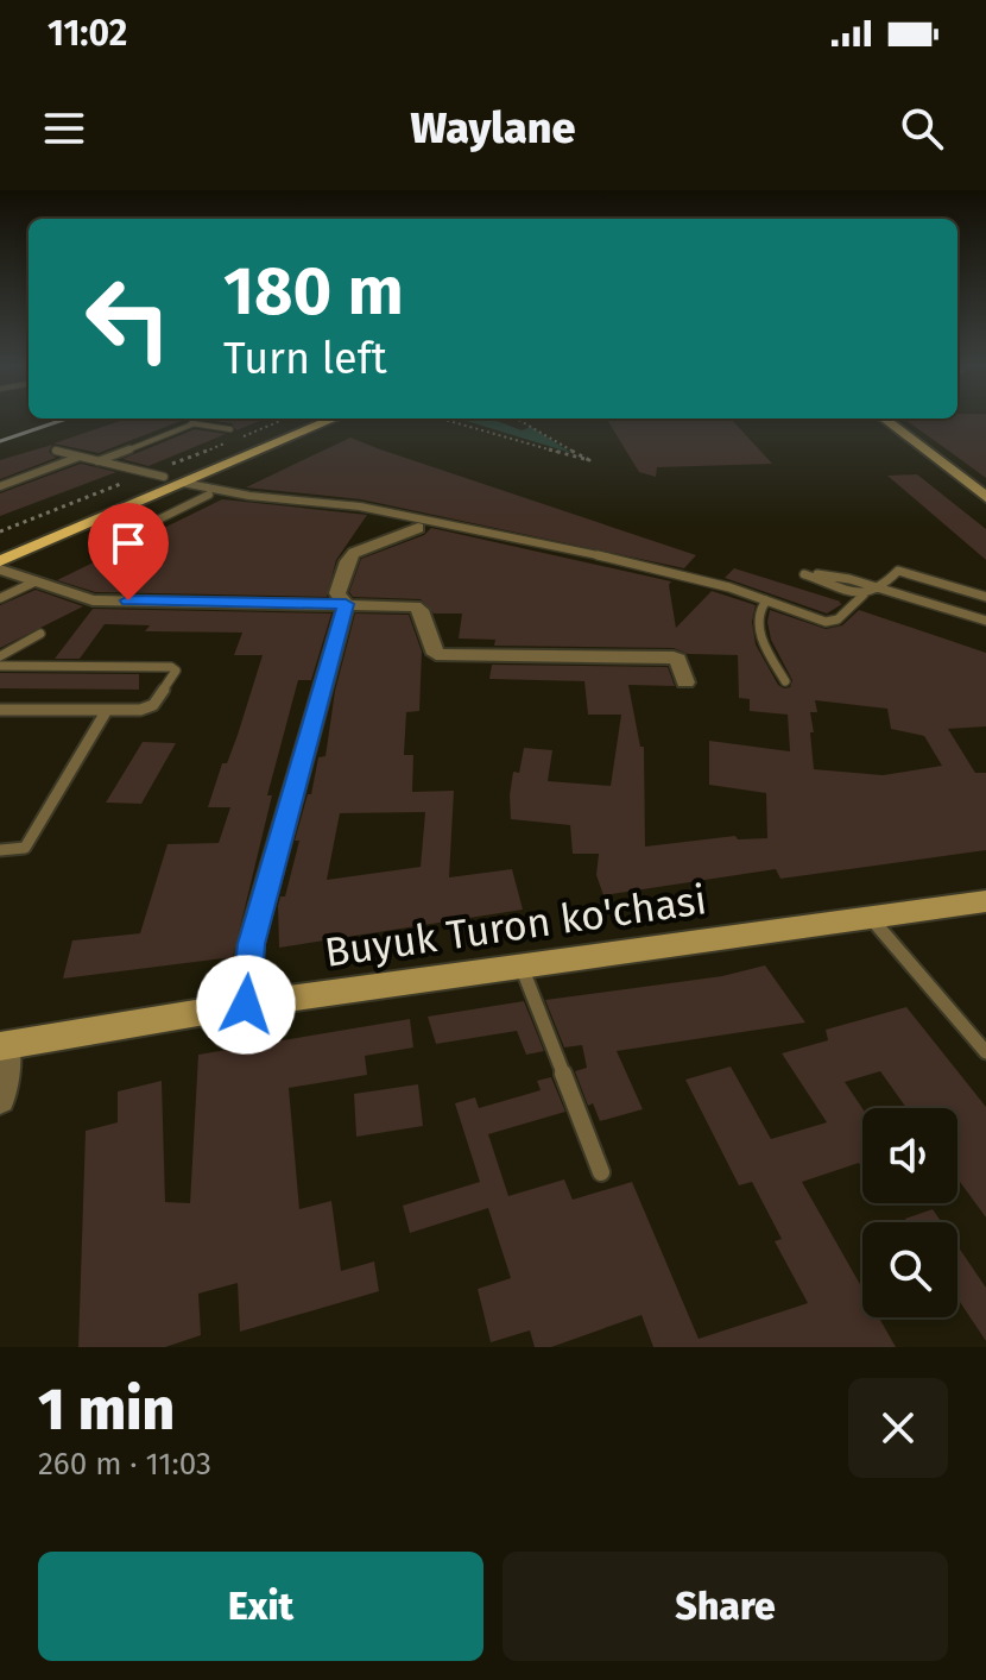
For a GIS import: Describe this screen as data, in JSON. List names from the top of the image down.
{
  "streets": {
    "street": ["Buyuk Turon ko'chasi"]
  },
  "page": {
    "status": "11:02",
    "header": "Waylane",
    "turn": ["180 m", "Turn left"],
    "heading": ["1 min", "260 m · 11:03"],
    "buttons": ["Exit", "Share"]
  }
}
